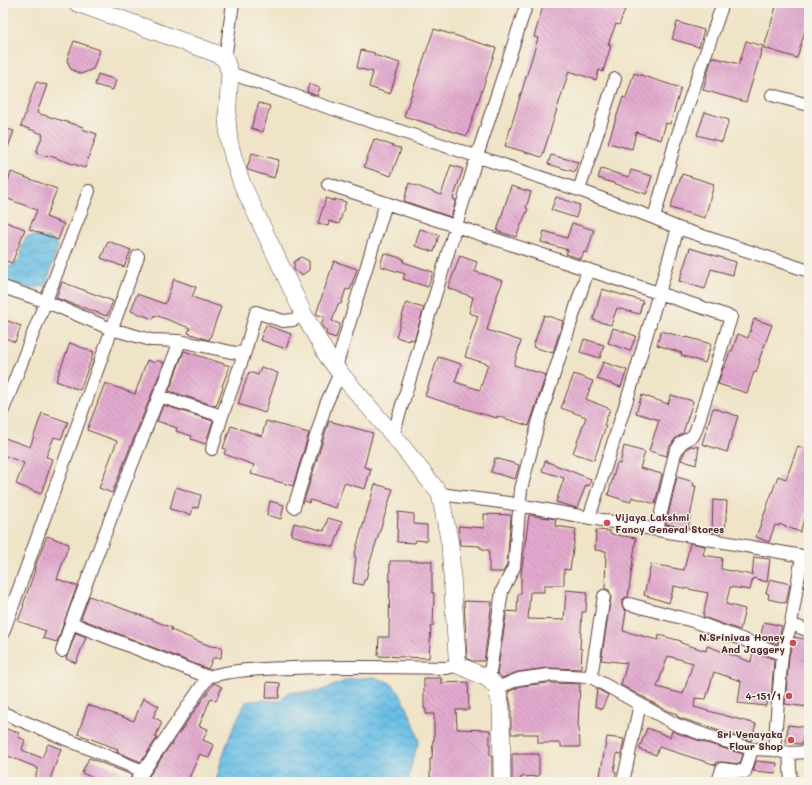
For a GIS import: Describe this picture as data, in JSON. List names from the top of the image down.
{
  "places": [
    "Vijaya Lakshmi Fancy General Stores",
    "N.Srinivas Honey And Jaggery",
    "4-151/1",
    "Sri Venayaka Flour Shop"
  ]
}
